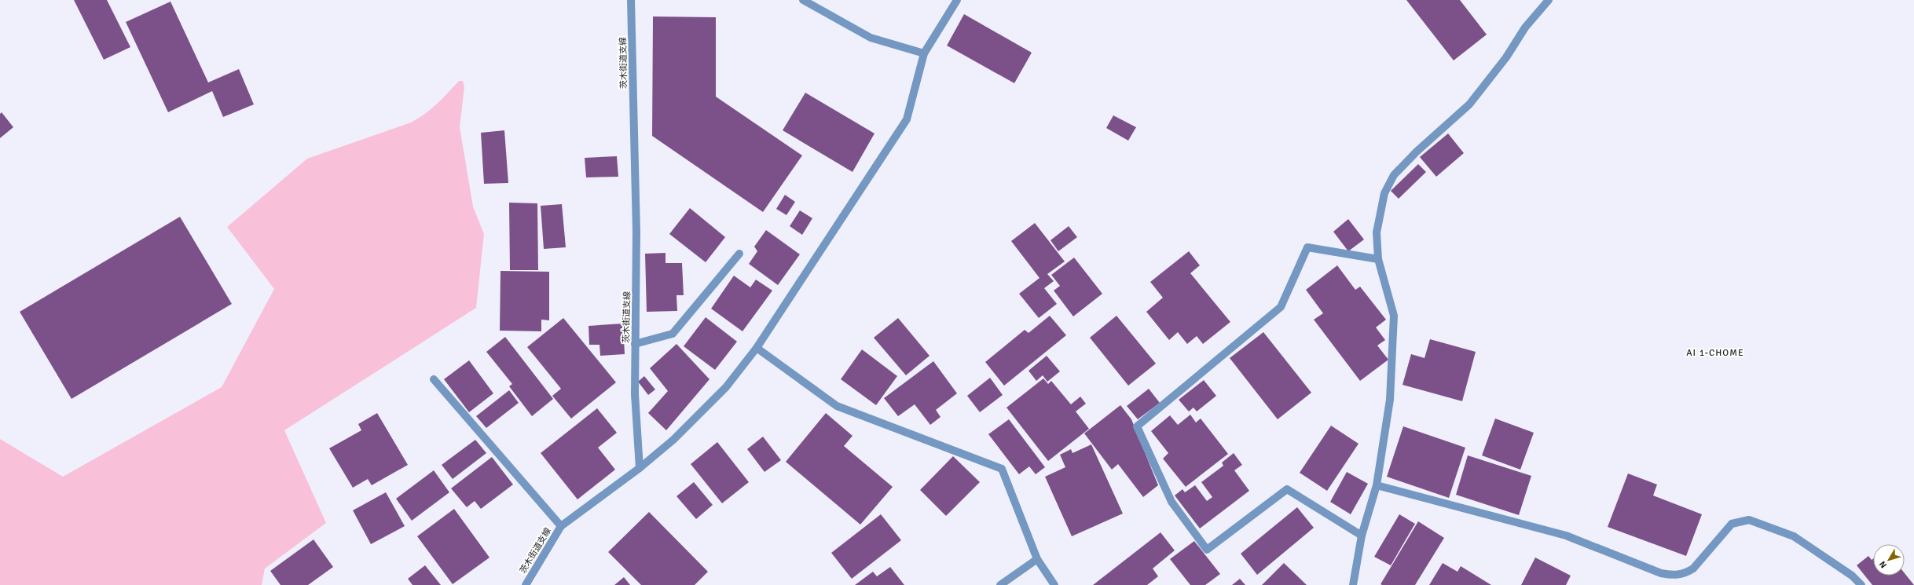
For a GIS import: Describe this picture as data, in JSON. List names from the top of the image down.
{
  "streets": {
    "street": ["茨木街道支線"]
  },
  "districts": ["AI 1-CHOME"],
  "north": "bottom left"
}
